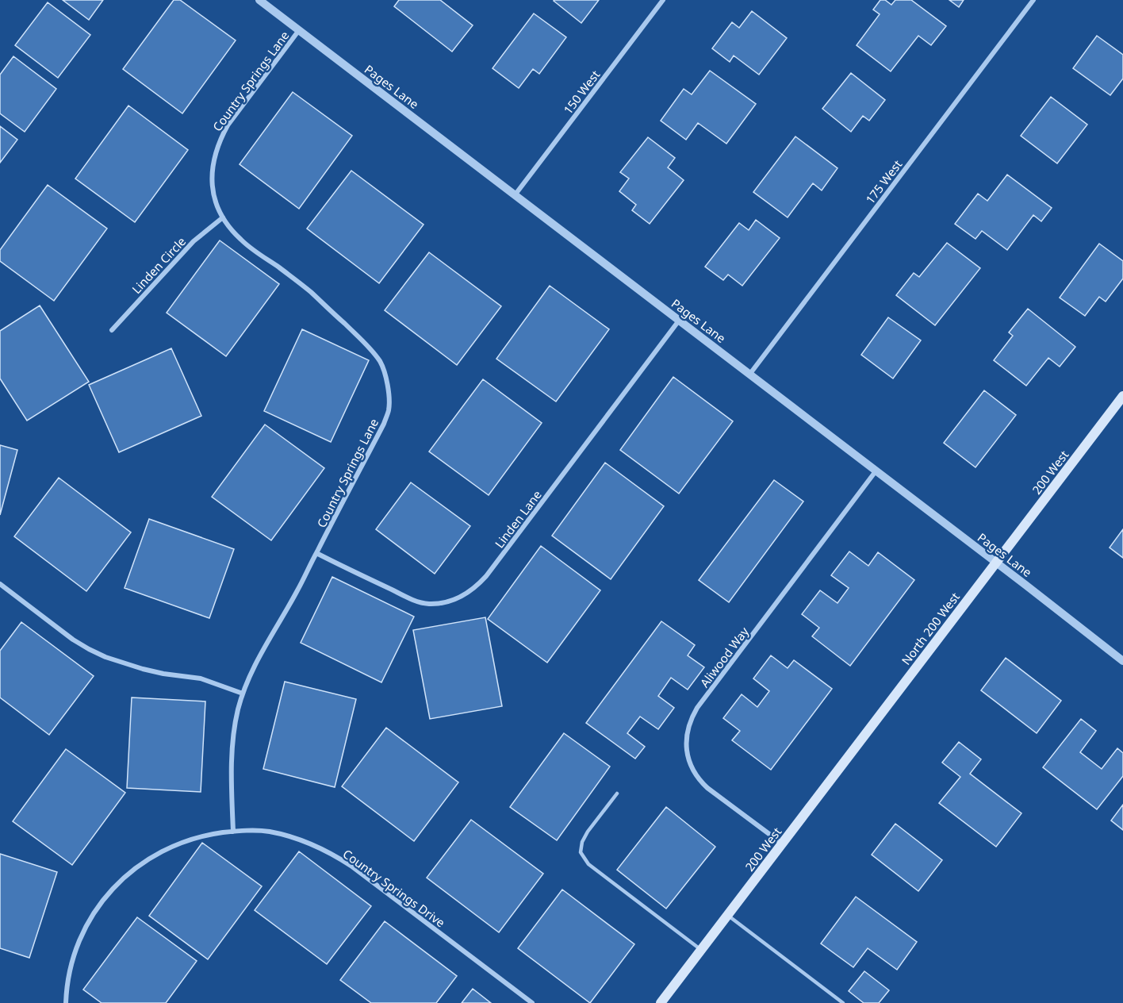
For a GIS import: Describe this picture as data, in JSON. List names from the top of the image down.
{
  "streets": {
    "main road": ["200 West", "North 200 West"],
    "street": [
      "Country Springs Lane",
      "Pages Lane",
      "150 West",
      "175 West",
      "Linden Circle",
      "Linden Lane",
      "Aliwood Way",
      "Country Springs Drive"
    ]
  },
  "crossings": [
    ["Country Springs Lane", "Pages Lane"],
    ["Country Springs Lane", "Linden Circle"],
    ["Country Springs Lane", "Linden Lane"],
    ["Country Springs Lane", "Country Springs Drive"],
    ["Pages Lane", "150 West"],
    ["Pages Lane", "175 West"],
    ["Pages Lane", "200 West"],
    ["Pages Lane", "Linden Lane"],
    ["Pages Lane", "North 200 West"],
    ["Pages Lane", "Aliwood Way"],
    ["200 West", "North 200 West"],
    ["200 West", "Aliwood Way"]
  ]
}
